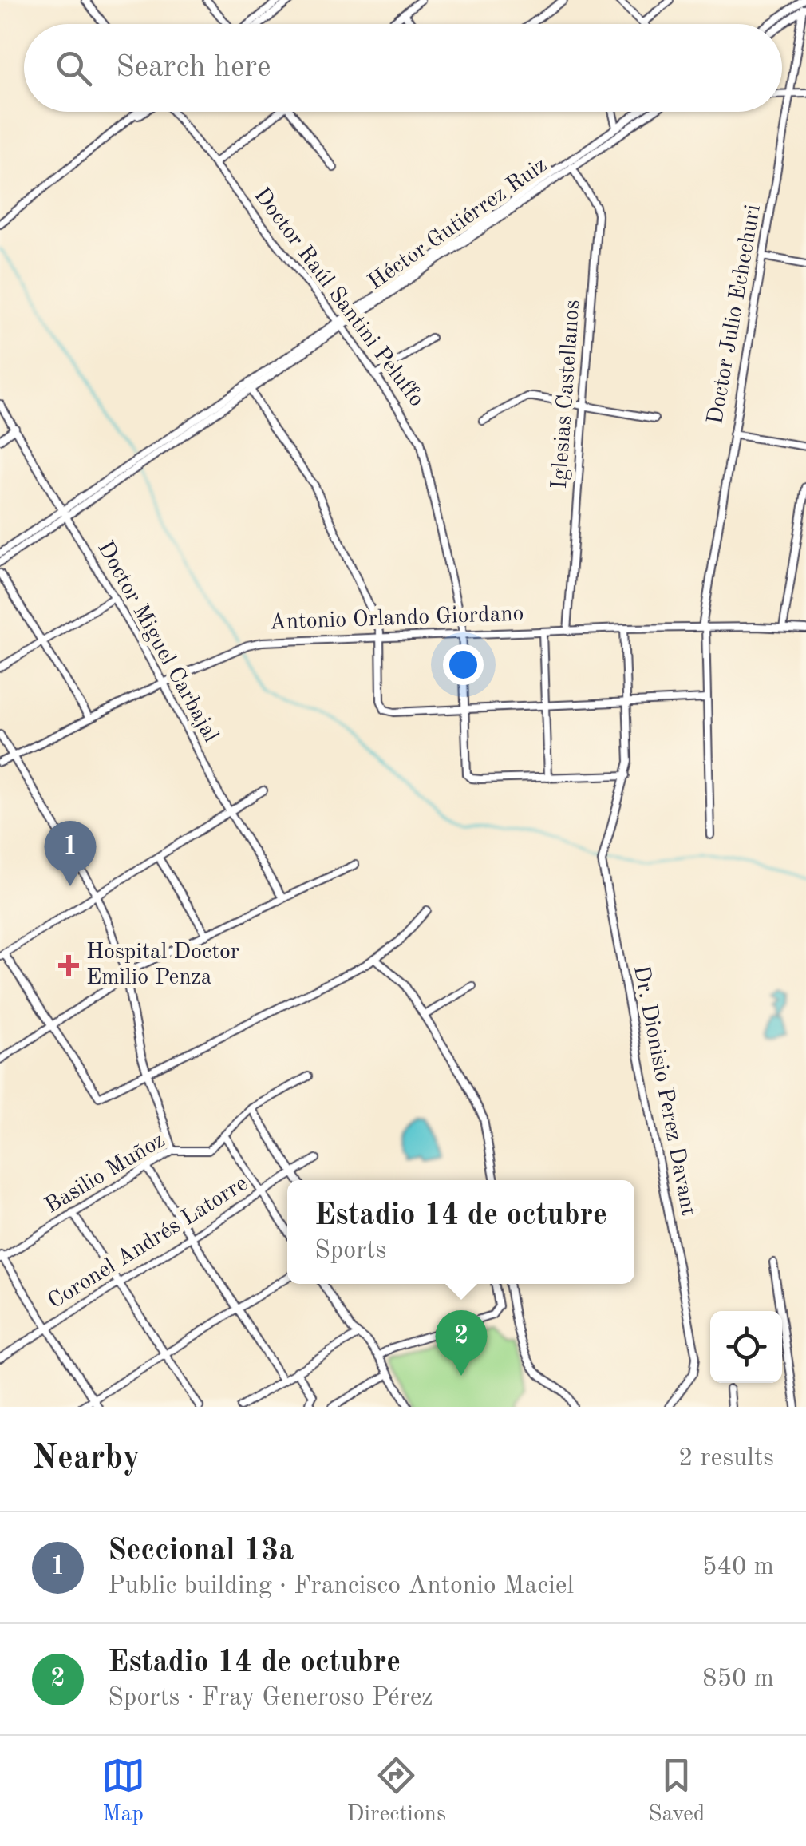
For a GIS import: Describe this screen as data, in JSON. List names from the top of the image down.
{
  "streets": {
    "street": [
      "Héctor Gutiérrez Ruiz",
      "Doctor Raúl Santini Peluffo",
      "Doctor Julio Echechuri",
      "Iglesias Castellanos",
      "Antonio Orlando Giordano",
      "Doctor Miguel Carbajal",
      "Dr. Dionisio Perez Davant",
      "Basilio Muñoz",
      "Coronel Andrés Latorre"
    ]
  },
  "crossings": [
    ["Héctor Gutiérrez Ruiz", "Doctor Raúl Santini Peluffo"],
    ["Héctor Gutiérrez Ruiz", "Iglesias Castellanos"],
    ["Héctor Gutiérrez Ruiz", "Doctor Miguel Carbajal"],
    ["Doctor Raúl Santini Peluffo", "Antonio Orlando Giordano"],
    ["Doctor Julio Echechuri", "Antonio Orlando Giordano"],
    ["Iglesias Castellanos", "Antonio Orlando Giordano"],
    ["Antonio Orlando Giordano", "Doctor Miguel Carbajal"],
    ["Antonio Orlando Giordano", "Dr. Dionisio Perez Davant"]
  ],
  "places": {
    "health": ["Hospital Doctor Emilio Penza"]
  },
  "page": {
    "search": "Search here",
    "pins": ["1", "2"],
    "popup": ["Estadio 14 de octubre", "Sports"],
    "heading": ["Nearby", "2 results"],
    "list": [
      {
        "mark": "1",
        "name": "Seccional 13a",
        "note": "Public building · Francisco Antonio Maciel",
        "value": "540 m"
      },
      {
        "mark": "2",
        "name": "Estadio 14 de octubre",
        "note": "Sports · Fray Generoso Pérez",
        "value": "850 m"
      }
    ],
    "nav": ["Map", "Directions", "Saved"]
  }
}
